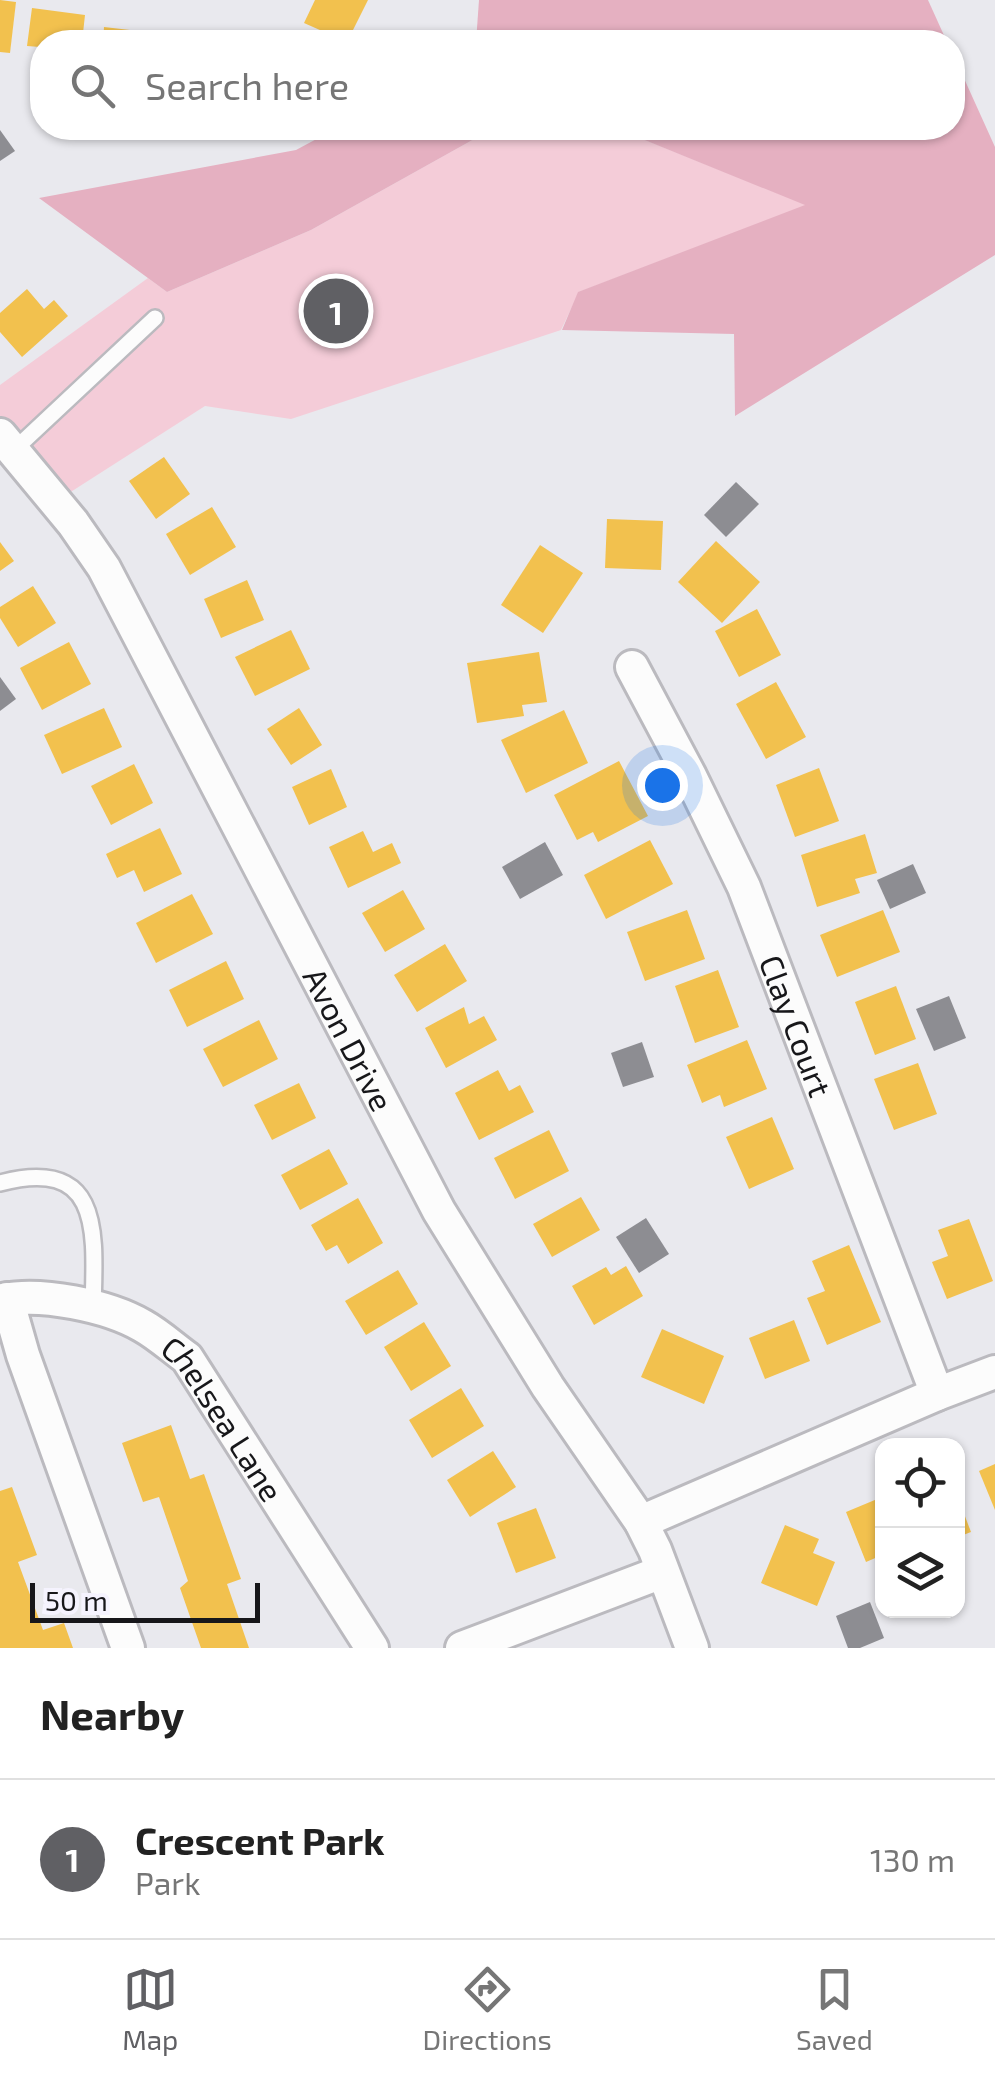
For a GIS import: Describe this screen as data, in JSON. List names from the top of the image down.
{
  "streets": {
    "street": ["Clay Court", "Avon Drive", "Chelsea Lane"]
  },
  "scale_bar": "50 m",
  "page": {
    "search": "Search here",
    "pins": "1",
    "scale": "50 m",
    "heading": "Nearby",
    "list": [
      {
        "mark": "1",
        "name": "Crescent Park",
        "note": "Park",
        "value": "130 m"
      }
    ],
    "nav": ["Map", "Directions", "Saved"]
  }
}
